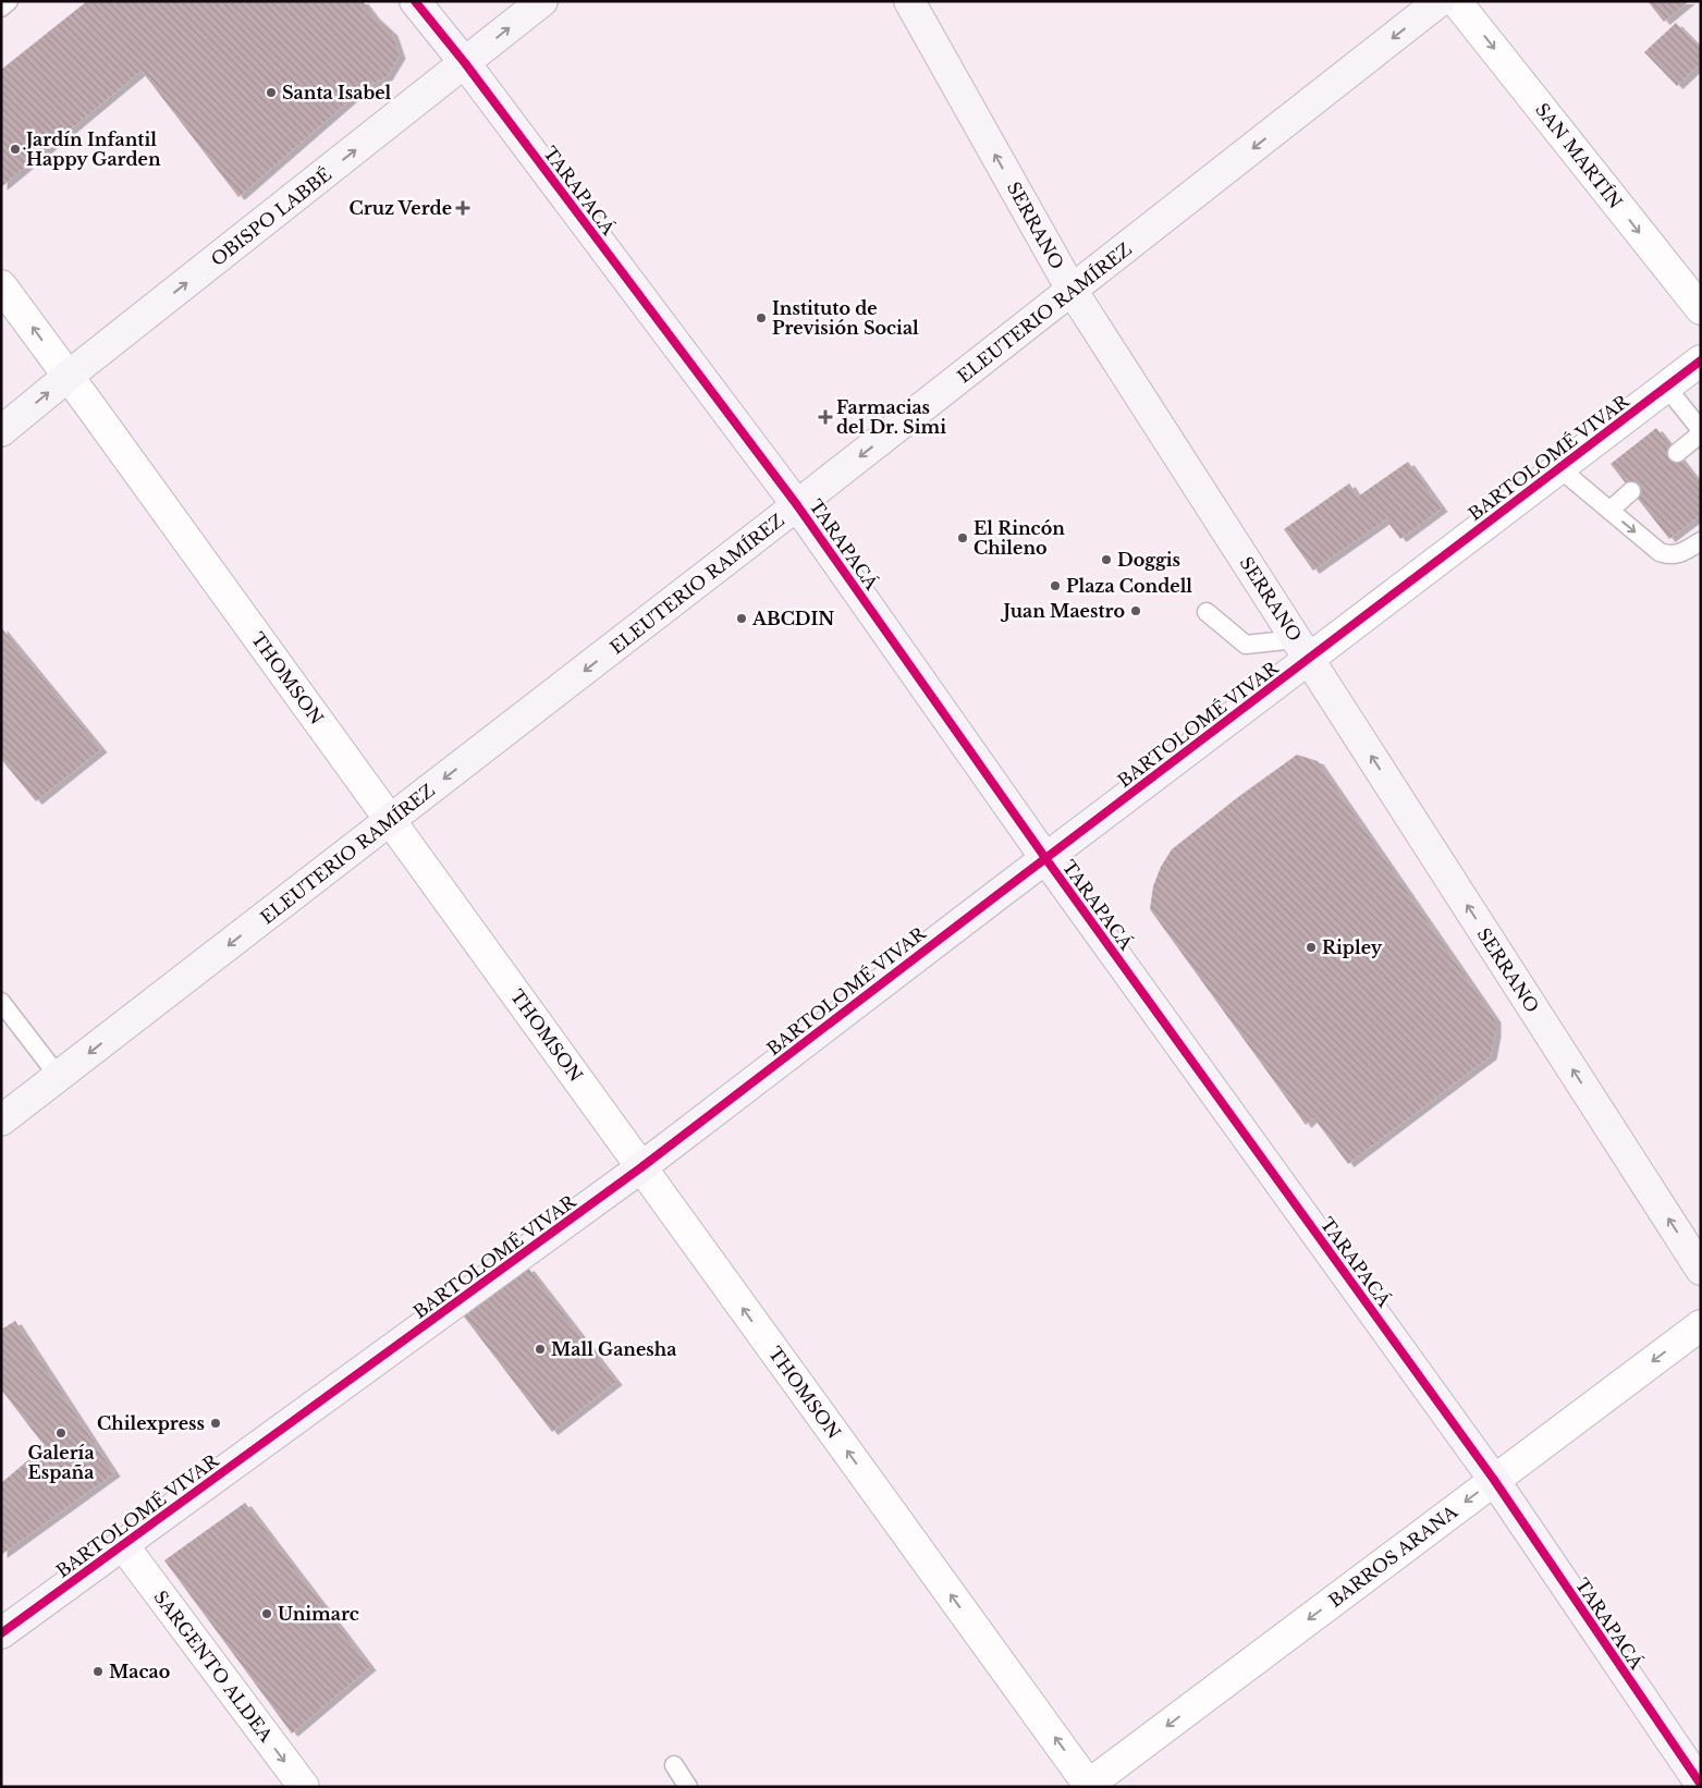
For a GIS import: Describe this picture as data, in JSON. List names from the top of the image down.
{
  "streets": {
    "street": [
      "SAN MARTÍN",
      "TARAPACÁ",
      "OBISPO LABBÉ",
      "SERRANO",
      "ELEUTERIO RAMÍREZ",
      "BARTOLOMÉ VIVAR",
      "THOMSON",
      "BARROS ARANA",
      "SARGENTO ALDEA"
    ]
  },
  "crossings": [
    ["TARAPACÁ", "OBISPO LABBÉ"],
    ["TARAPACÁ", "ELEUTERIO RAMÍREZ"],
    ["TARAPACÁ", "BARTOLOMÉ VIVAR"],
    ["TARAPACÁ", "BARROS ARANA"],
    ["OBISPO LABBÉ", "THOMSON"],
    ["SERRANO", "ELEUTERIO RAMÍREZ"],
    ["SERRANO", "BARTOLOMÉ VIVAR"],
    ["ELEUTERIO RAMÍREZ", "THOMSON"],
    ["BARTOLOMÉ VIVAR", "THOMSON"],
    ["BARTOLOMÉ VIVAR", "SARGENTO ALDEA"],
    ["THOMSON", "BARROS ARANA"]
  ],
  "one_way": [
    "SAN MARTÍN",
    "OBISPO LABBÉ",
    "SERRANO",
    "ELEUTERIO RAMÍREZ",
    "THOMSON",
    "BARROS ARANA",
    "SARGENTO ALDEA"
  ],
  "places": {
    "other": [
      "Santa Isabel",
      "Jardín Infantil Happy Garden",
      "Instituto de Previsión Social",
      "El Rincón Chileno",
      "Doggis",
      "Plaza Condell",
      "Juan Maestro",
      "ABCDIN",
      "Ripley",
      "Mall Ganesha",
      "Chilexpress",
      "Galería España",
      "Unimarc",
      "Macao"
    ],
    "health": ["Cruz Verde", "Farmacias del Dr. Simi"]
  }
}
